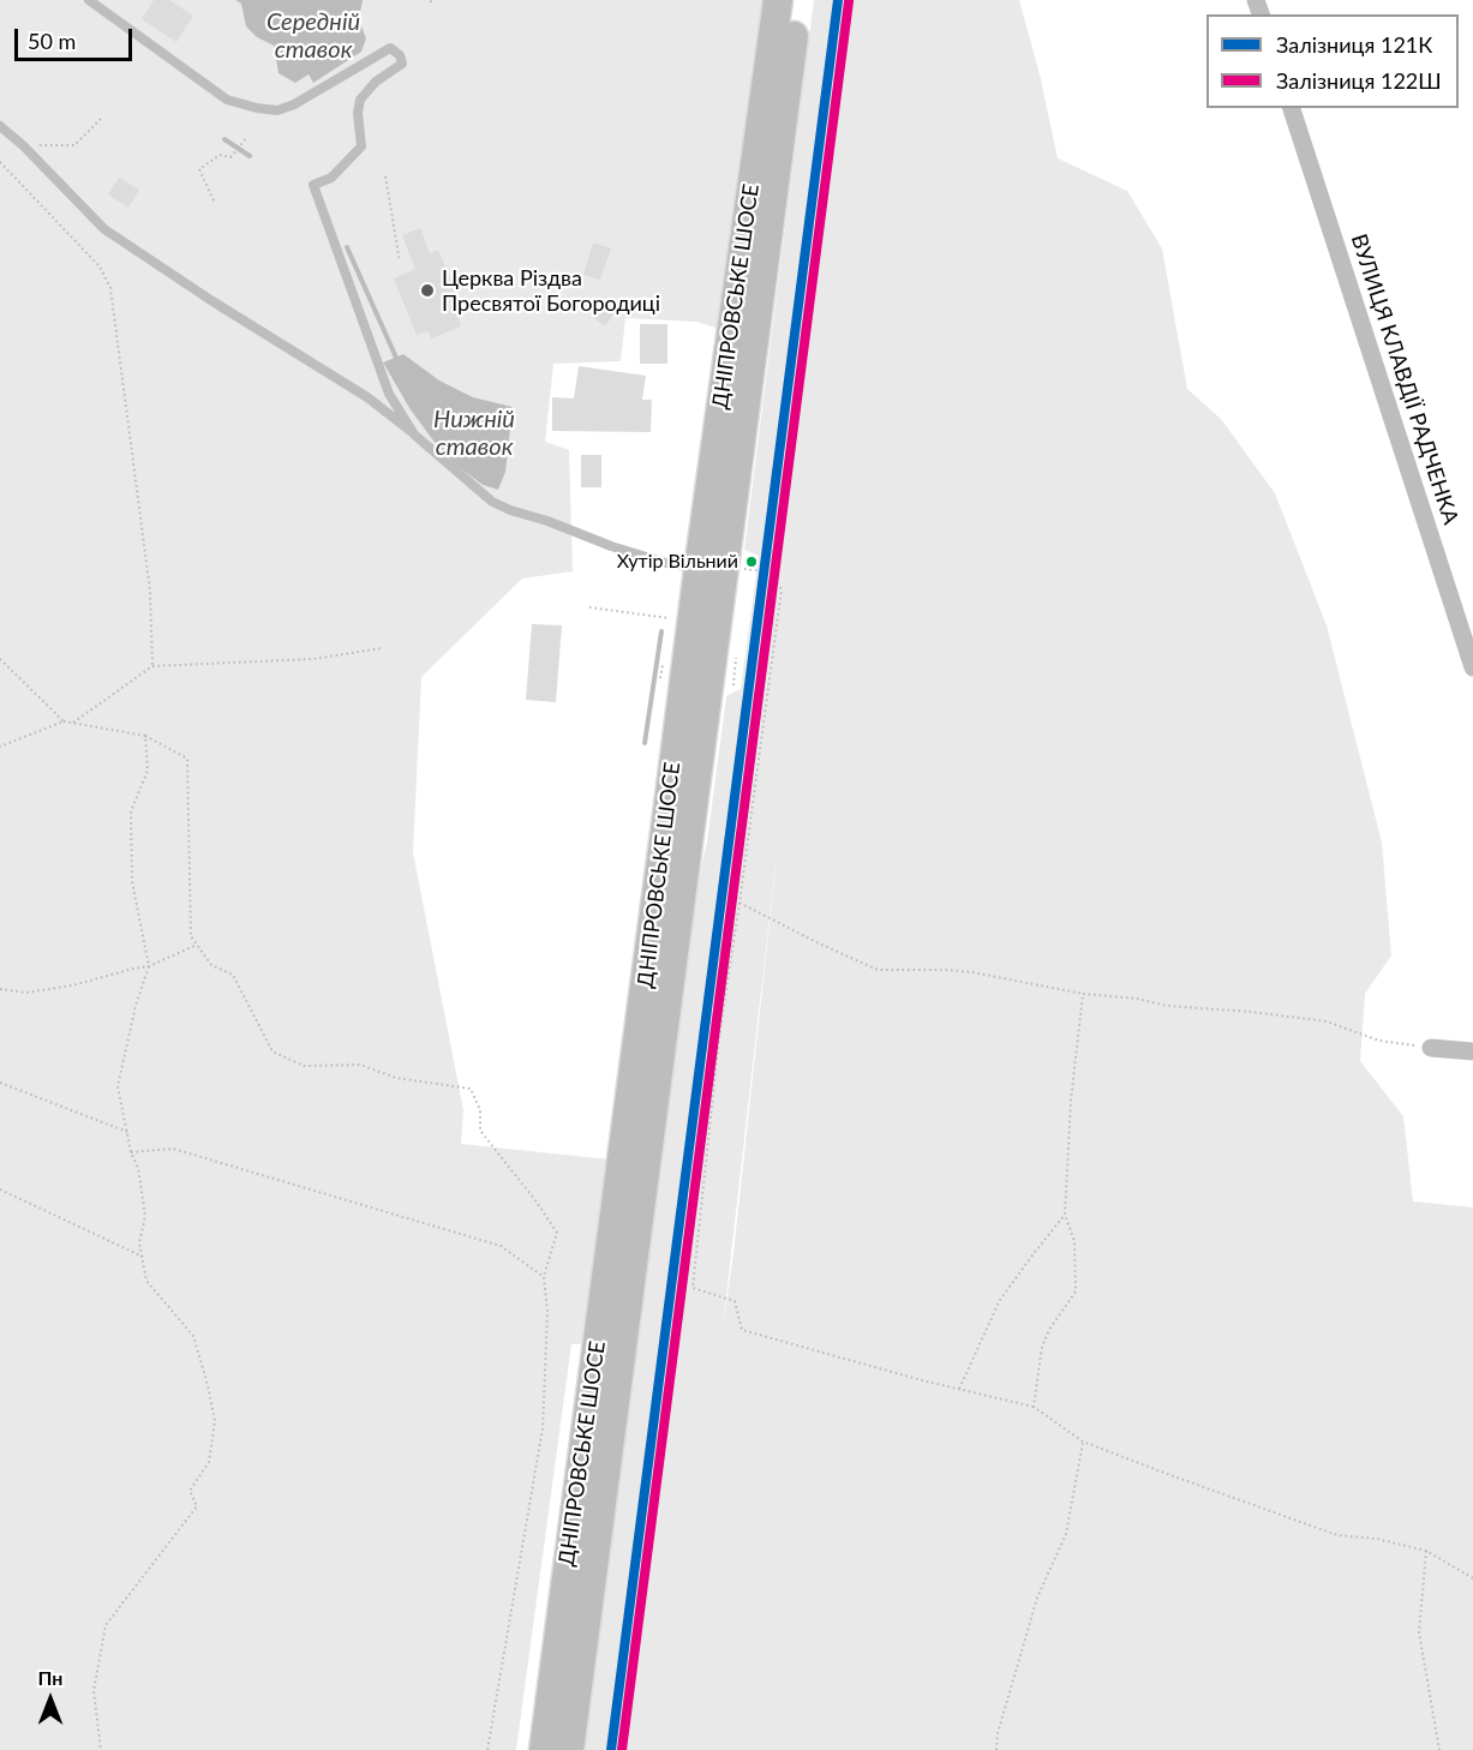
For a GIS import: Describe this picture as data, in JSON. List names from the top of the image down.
{
  "streets": {
    "main road": ["ДНІПРОВСЬКЕ ШОСЕ"],
    "street": ["ВУЛИЦЯ КЛАВДІЇ РАДЧЕНКА"]
  },
  "water": ["Середній ставок", "Нижній ставок"],
  "places": ["Церква Різдва Пресвятої Богородиці", "Хутір Вільний"],
  "lines": ["rail line 121К", "rail line 122Ш"],
  "legend": ["Залізниця 121К", "Залізниця 122Ш"],
  "scale_bar": "50 m",
  "north": "top"
}
